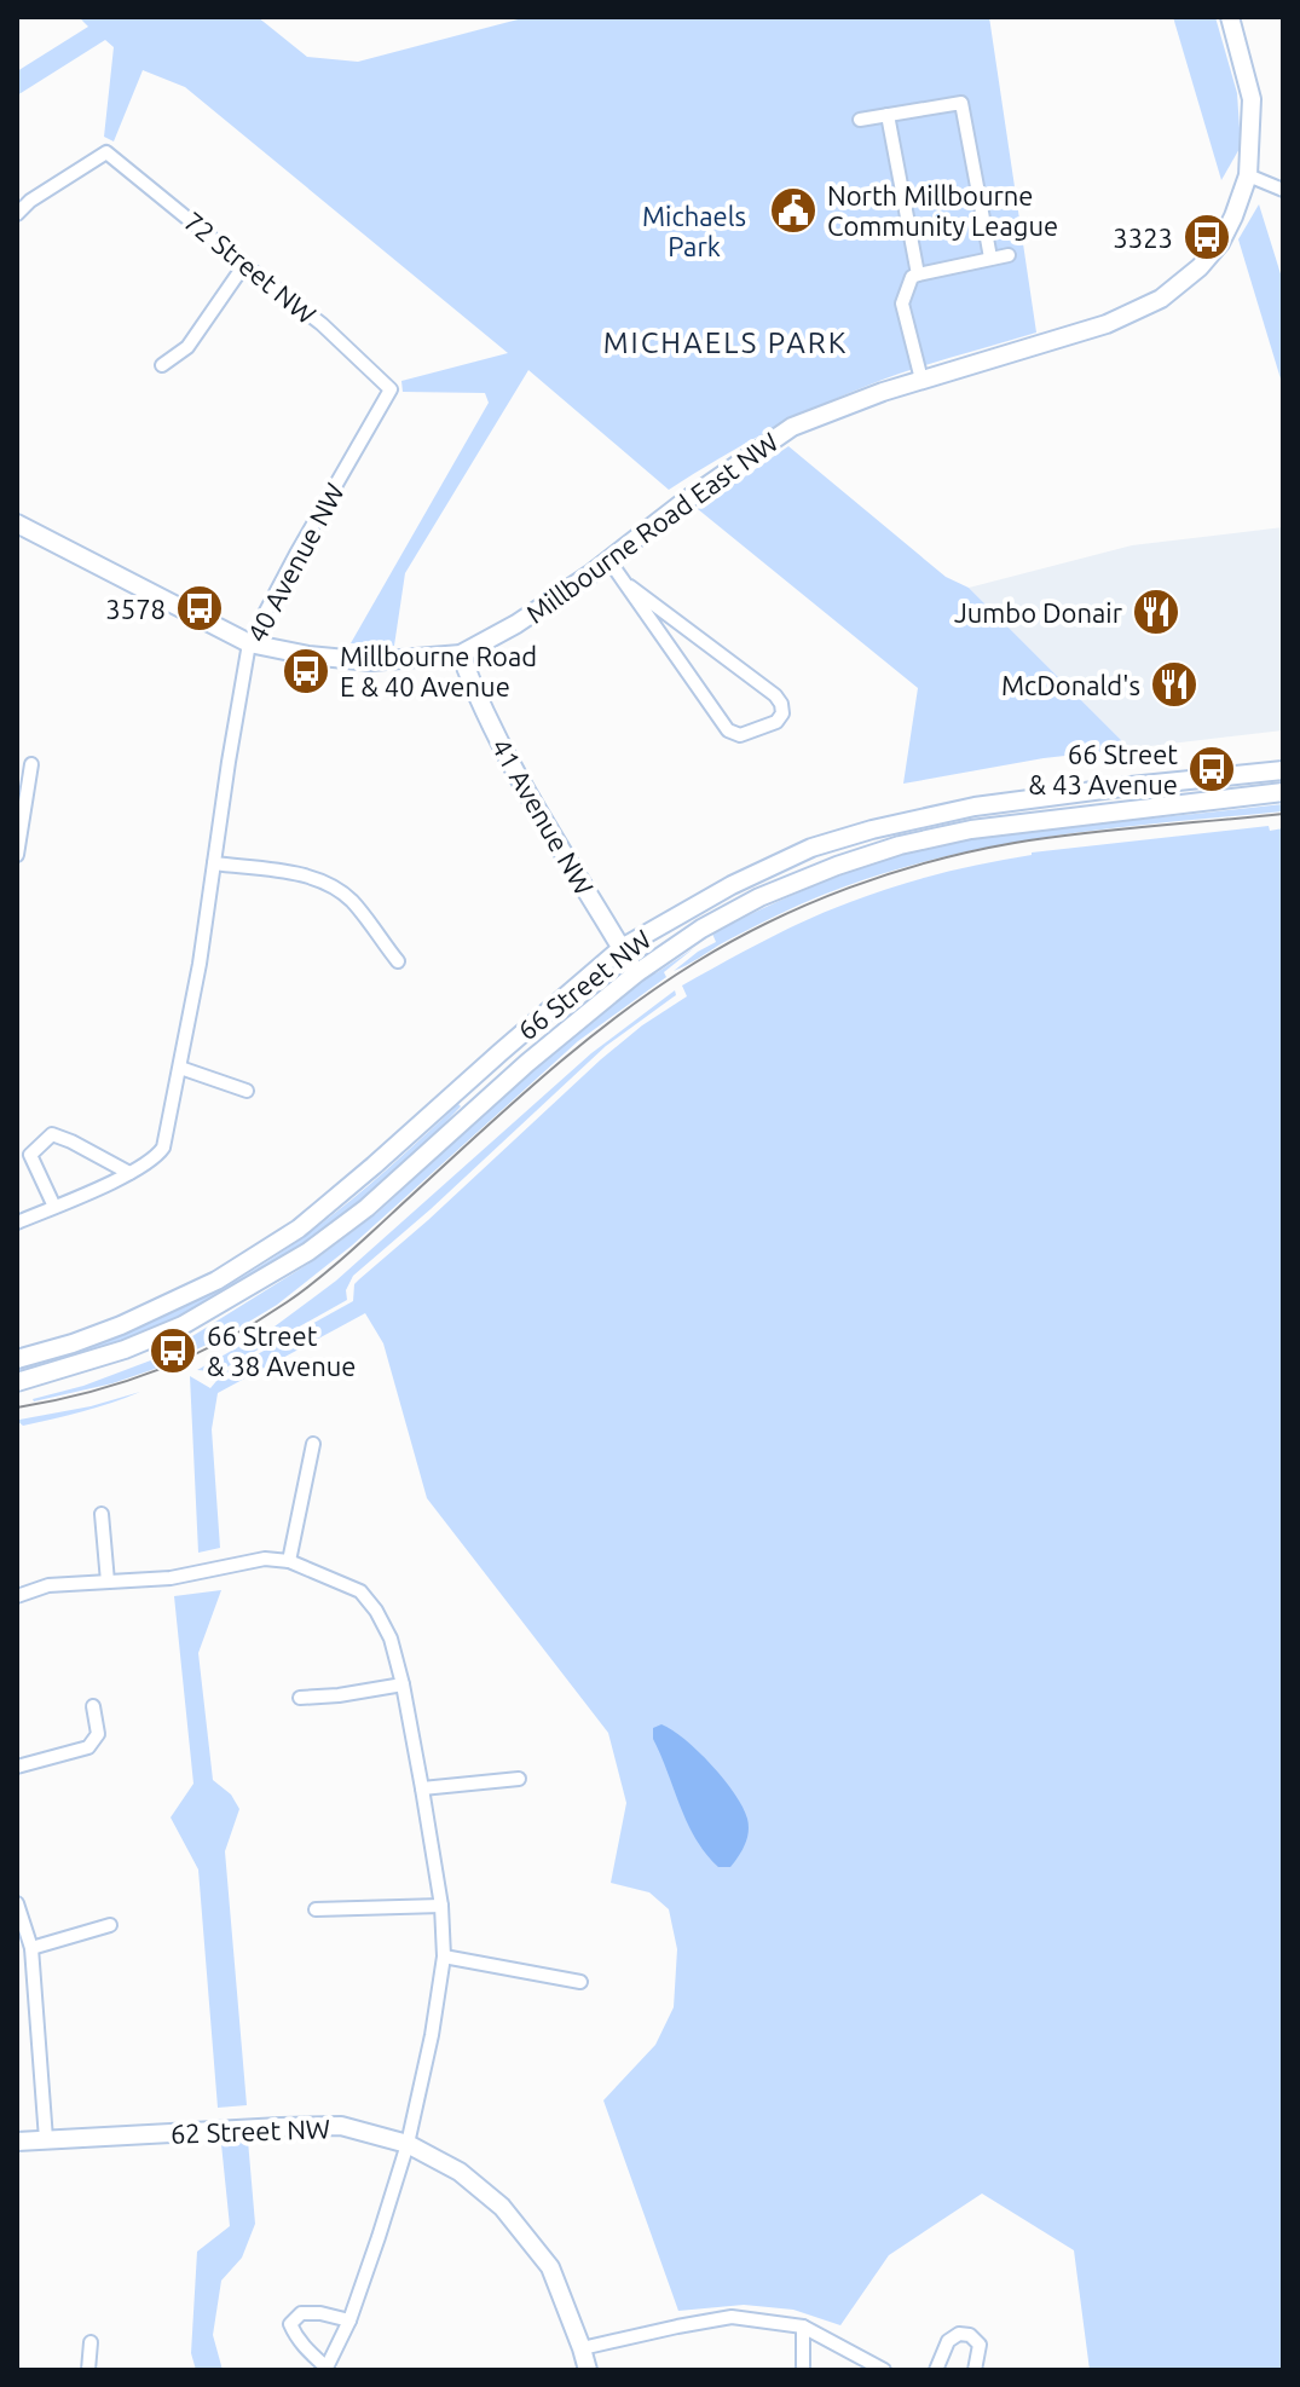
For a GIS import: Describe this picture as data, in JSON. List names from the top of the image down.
{
  "streets": {
    "main road": [
      "Millbourne Road East NW",
      "41 Avenue NW",
      "66 Street NW",
      "62 Street NW"
    ],
    "street": ["72 Street NW", "40 Avenue NW"]
  },
  "crossings": [
    ["72 Street NW", "40 Avenue NW"],
    ["Millbourne Road East NW", "40 Avenue NW"],
    ["Millbourne Road East NW", "41 Avenue NW"],
    ["41 Avenue NW", "66 Street NW"]
  ],
  "districts": ["MICHAELS PARK"],
  "parks": ["Michaels Park"],
  "places": {
    "public building": ["North Millbourne Community League"],
    "bus stop": [
      "3323",
      "3578",
      "Millbourne Road E & 40 Avenue",
      "66 Street & 43 Avenue",
      "66 Street & 38 Avenue"
    ],
    "restaurant": ["Jumbo Donair", "McDonald's"]
  }
}
